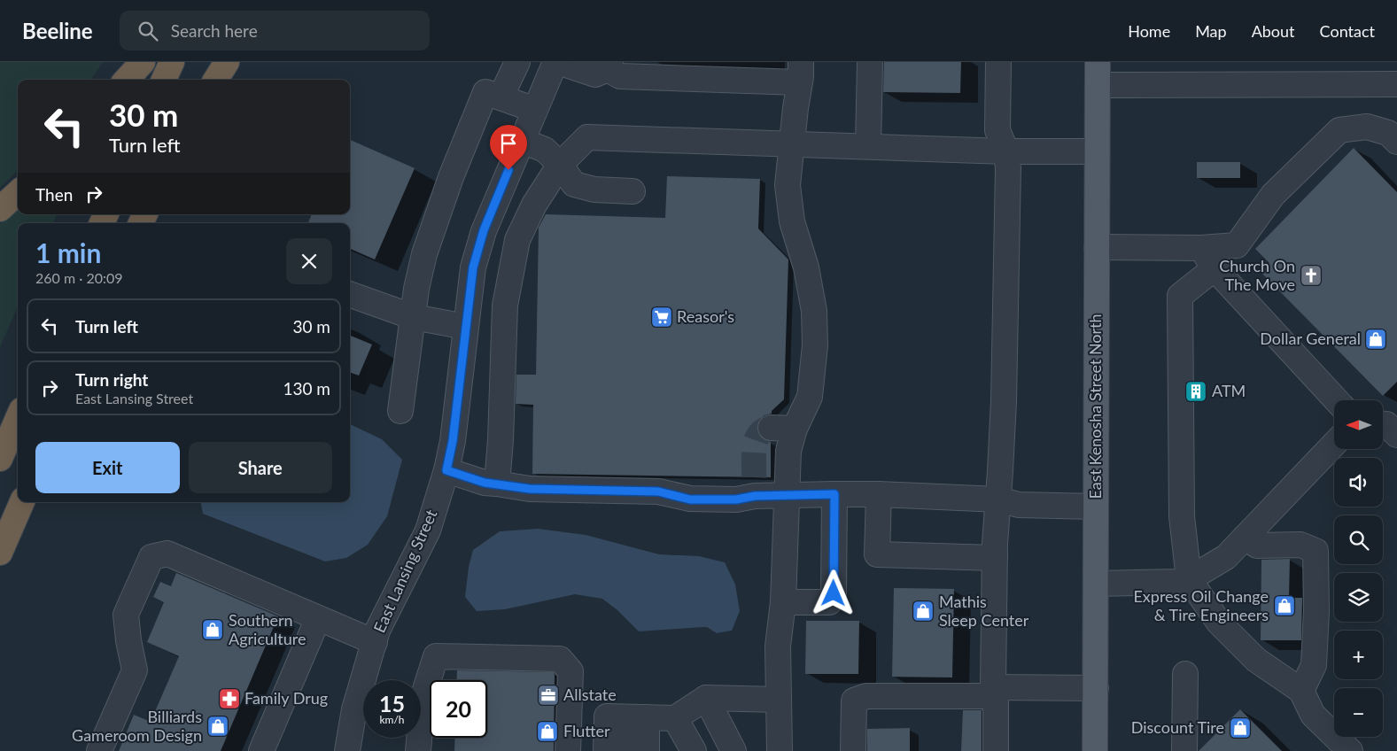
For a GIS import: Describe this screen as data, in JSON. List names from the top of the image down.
{
  "streets": {
    "main road": ["East Kenosha Street North"],
    "street": ["East Lansing Street"]
  },
  "places": {
    "church": ["Church On The Move"],
    "supermarket": ["Reasor's"],
    "shop": [
      "Dollar General",
      "Express Oil Change & Tire Engineers",
      "Mathis Sleep Center",
      "Southern Agriculture",
      "Billiards Gameroom Design",
      "Discount Tire",
      "Flutter"
    ],
    "building": ["ATM"],
    "office": ["Allstate"],
    "pharmacy": ["Family Drug"]
  },
  "north": "left",
  "page": {
    "header": "Beeline",
    "search": "Search here",
    "nav": [
      "Home",
      "Map",
      "About",
      "Contact"
    ],
    "turn": ["30 m", "Turn left"],
    "then": "Then",
    "heading": ["1 min", "260 m · 20:09"],
    "list": [
      {
        "name": "Turn left",
        "value": "30 m"
      },
      {
        "name": "Turn right",
        "note": "East Lansing Street",
        "value": "130 m"
      }
    ],
    "map_buttons": ["+", "−"],
    "buttons": ["Exit", "Share"],
    "speed": "15 km/h",
    "limit": "20"
  }
}
